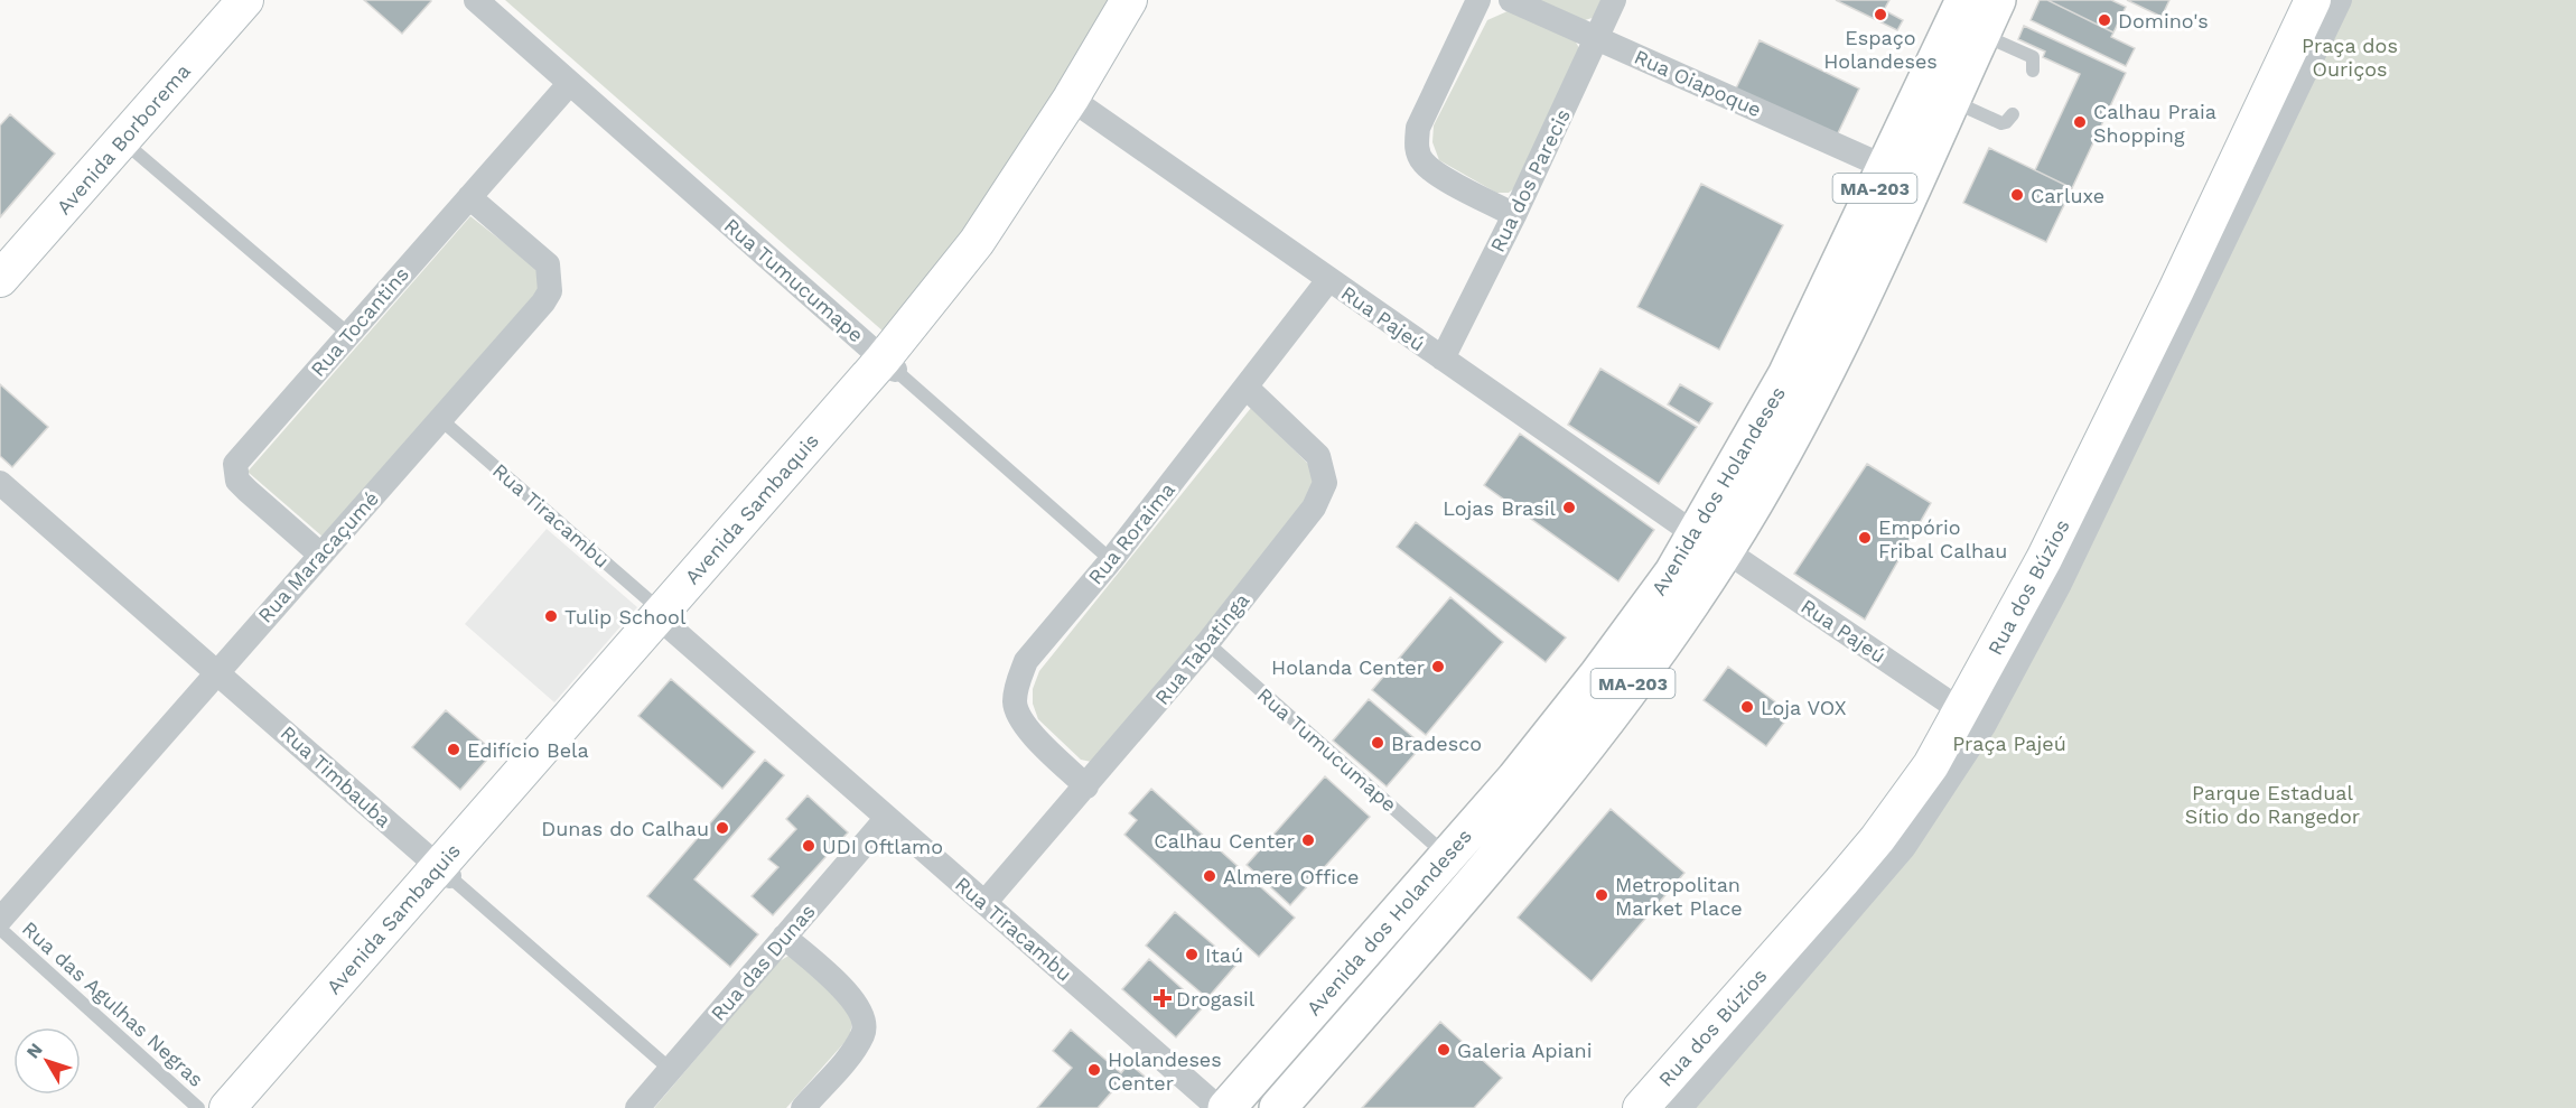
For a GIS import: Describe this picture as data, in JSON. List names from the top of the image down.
{
  "streets": {
    "main road": [
      "Avenida Borborema",
      "MA-203",
      "Avenida dos Holandeses",
      "Avenida Sambaquis",
      "Rua dos Búzios"
    ],
    "street": [
      "Rua Oiapoque",
      "Rua dos Parecis",
      "Rua Tumucumape",
      "Rua Pajeú",
      "Rua Tocantins",
      "Rua Tiracambu",
      "Rua Roraima",
      "Rua Maracaçumé",
      "Rua Tabatinga",
      "Rua Timbauba",
      "Rua das Dunas"
    ],
    "lane": ["Rua das Agulhas Negras"]
  },
  "crossings": [
    ["Rua Oiapoque", "Rua dos Parecis"],
    ["Rua Oiapoque", "Avenida dos Holandeses"],
    ["Rua dos Parecis", "Rua Pajeú"],
    ["Rua Tumucumape", "Rua Tocantins"],
    ["Rua Tumucumape", "Avenida dos Holandeses"],
    ["Rua Tumucumape", "Avenida Sambaquis"],
    ["Rua Tumucumape", "Rua Roraima"],
    ["Rua Tumucumape", "Rua Tabatinga"],
    ["Rua Pajeú", "Avenida dos Holandeses"],
    ["Rua Pajeú", "Avenida Sambaquis"],
    ["Rua Pajeú", "Rua Roraima"],
    ["Rua Pajeú", "Rua dos Búzios"],
    ["Rua Tocantins", "Rua Maracaçumé"],
    ["Avenida Sambaquis", "Rua Tiracambu"],
    ["Avenida Sambaquis", "Rua Timbauba"],
    ["Rua Tiracambu", "Rua Maracaçumé"],
    ["Rua Tiracambu", "Rua Tabatinga"],
    ["Rua Tiracambu", "Rua das Dunas"],
    ["Rua Roraima", "Rua Tabatinga"],
    ["Rua Maracaçumé", "Rua Timbauba"],
    ["Rua Timbauba", "Rua das Dunas"]
  ],
  "parks": ["Praça dos Ouriços", "Praça Pajeú", "Parque Estadual Sítio do Rangedor"],
  "places": {
    "other": [
      "Espaço Holandeses",
      "Domino's",
      "Calhau Praia Shopping",
      "Carluxe",
      "Lojas Brasil",
      "Empório Fribal Calhau",
      "Tulip School",
      "Holanda Center",
      "Loja VOX",
      "Bradesco",
      "Edifício Bela",
      "Dunas do Calhau",
      "Calhau Center",
      "UDI Oftlamo",
      "Almere Office",
      "Metropolitan Market Place",
      "Itaú",
      "Galeria Apiani",
      "Holandeses Center"
    ],
    "health": ["Drogasil"]
  },
  "north": "top left"
}
